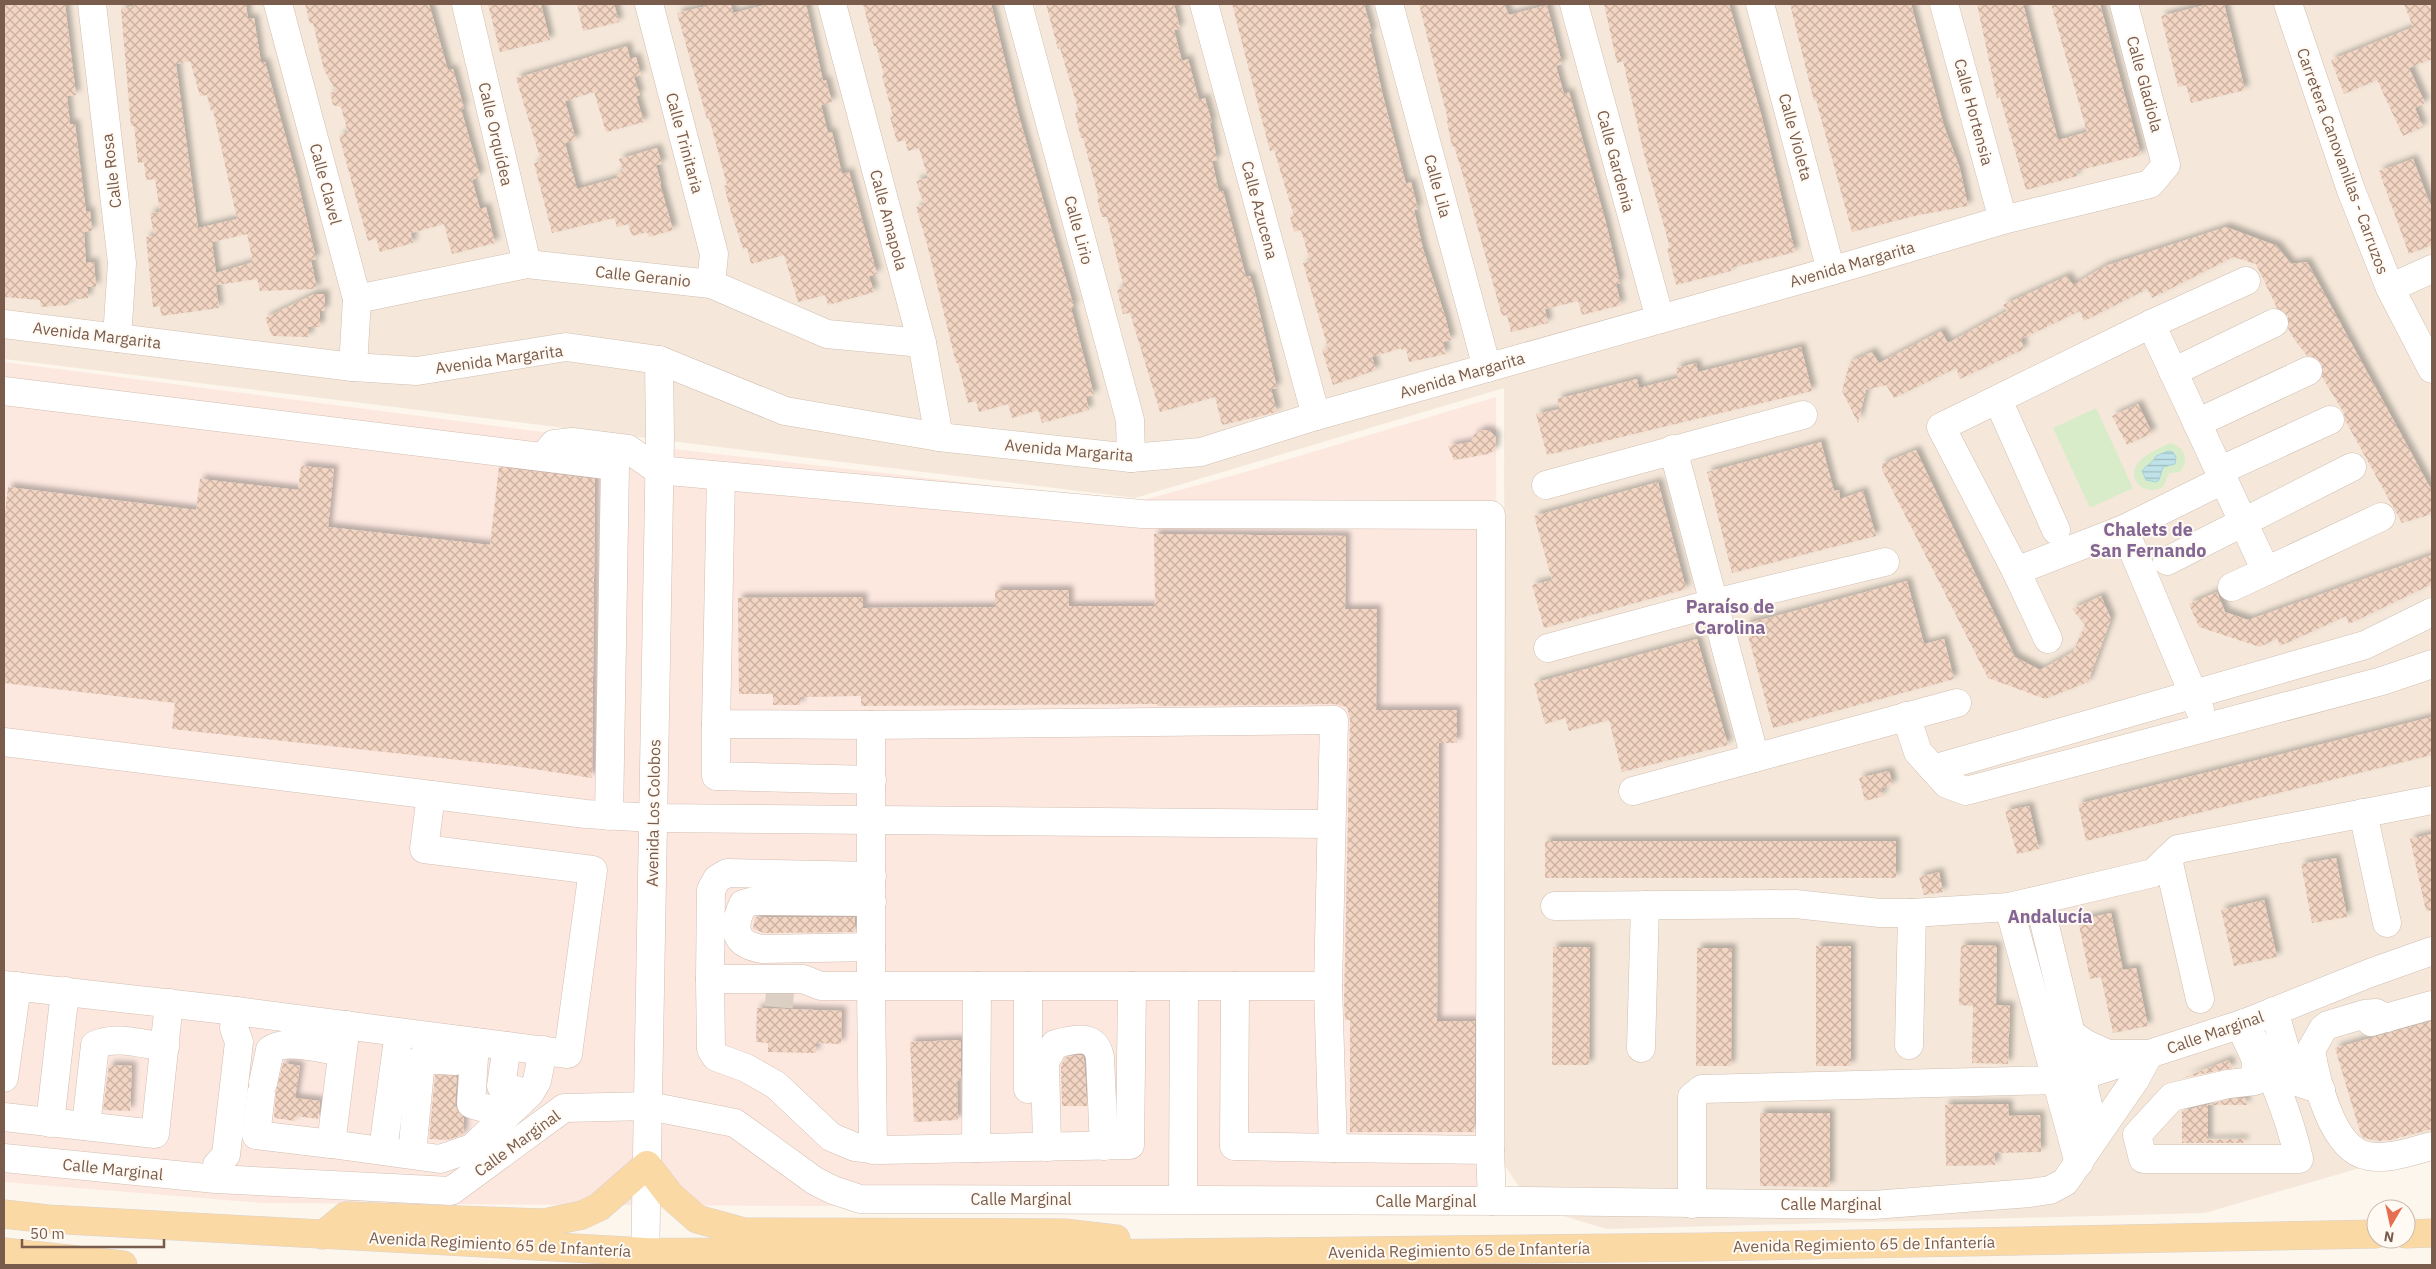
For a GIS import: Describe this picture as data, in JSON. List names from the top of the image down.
{
  "streets": {
    "main road": ["Avenida Regimiento 65 de Infantería"],
    "street": [
      "Calle Gladiola",
      "Calle Hortensia",
      "Calle Orquídea",
      "Calle Violeta",
      "Calle Trinitaria",
      "Calle Gardenia",
      "Carretera Canovanillas - Carruzos",
      "Calle Rosa",
      "Calle Clavel",
      "Calle Lila",
      "Calle Azucena",
      "Calle Amapola",
      "Calle Lirio",
      "Avenida Margarita",
      "Calle Geranio",
      "Avenida Los Colobos",
      "Calle Marginal"
    ]
  },
  "crossings": [
    ["Calle Gladiola", "Avenida Margarita"],
    ["Calle Hortensia", "Avenida Margarita"],
    ["Calle Orquídea", "Calle Geranio"],
    ["Calle Violeta", "Avenida Margarita"],
    ["Calle Trinitaria", "Calle Geranio"],
    ["Calle Gardenia", "Avenida Margarita"],
    ["Calle Rosa", "Avenida Margarita"],
    ["Calle Clavel", "Avenida Margarita"],
    ["Calle Clavel", "Calle Geranio"],
    ["Calle Lila", "Avenida Margarita"],
    ["Calle Azucena", "Avenida Margarita"],
    ["Calle Amapola", "Avenida Margarita"],
    ["Calle Amapola", "Calle Geranio"],
    ["Calle Lirio", "Avenida Margarita"],
    ["Avenida Margarita", "Avenida Los Colobos"],
    ["Avenida Los Colobos", "Calle Marginal"],
    ["Avenida Los Colobos", "Avenida Regimiento 65 de Infantería"]
  ],
  "districts": ["Chalets de San Fernando", "Paraíso de Carolina", "Andalucía"],
  "scale_bar": "50 m",
  "north": "bottom"
}
